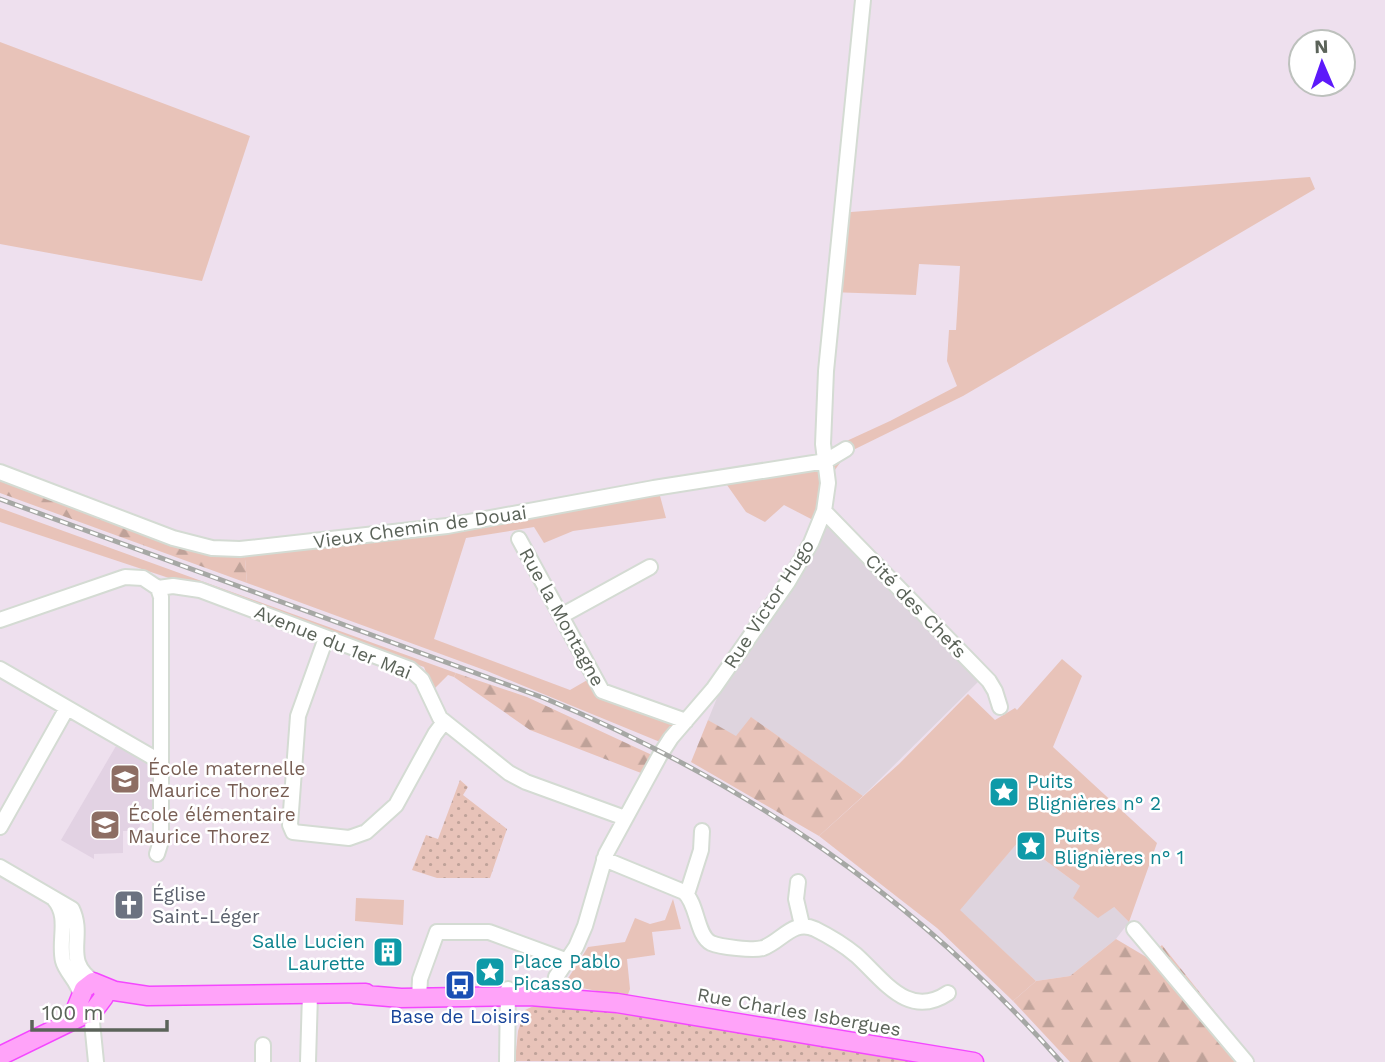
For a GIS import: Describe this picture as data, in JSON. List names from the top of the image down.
{
  "streets": {
    "main road": ["Rue Charles Isbergues"],
    "street": [
      "Vieux Chemin de Douai",
      "Rue Victor Hugo",
      "Cité des Chefs",
      "Rue la Montagne",
      "Avenue du 1er Mai"
    ]
  },
  "crossings": [
    ["Vieux Chemin de Douai", "Rue Victor Hugo"],
    ["Rue Victor Hugo", "Cité des Chefs"],
    ["Rue Victor Hugo", "Rue la Montagne"],
    ["Rue Victor Hugo", "Avenue du 1er Mai"],
    ["Rue Victor Hugo", "Rue Charles Isbergues"]
  ],
  "places": {
    "school or university": ["École maternelle Maurice Thorez", "École élémentaire Maurice Thorez"],
    "place": ["Puits Blignières n° 2", "Puits Blignières n° 1", "Place Pablo Picasso"],
    "church": ["Église Saint-Léger"],
    "building": ["Salle Lucien Laurette"],
    "bus stop": ["Base de Loisirs"]
  },
  "scale_bar": "100 m",
  "north": "top"
}
